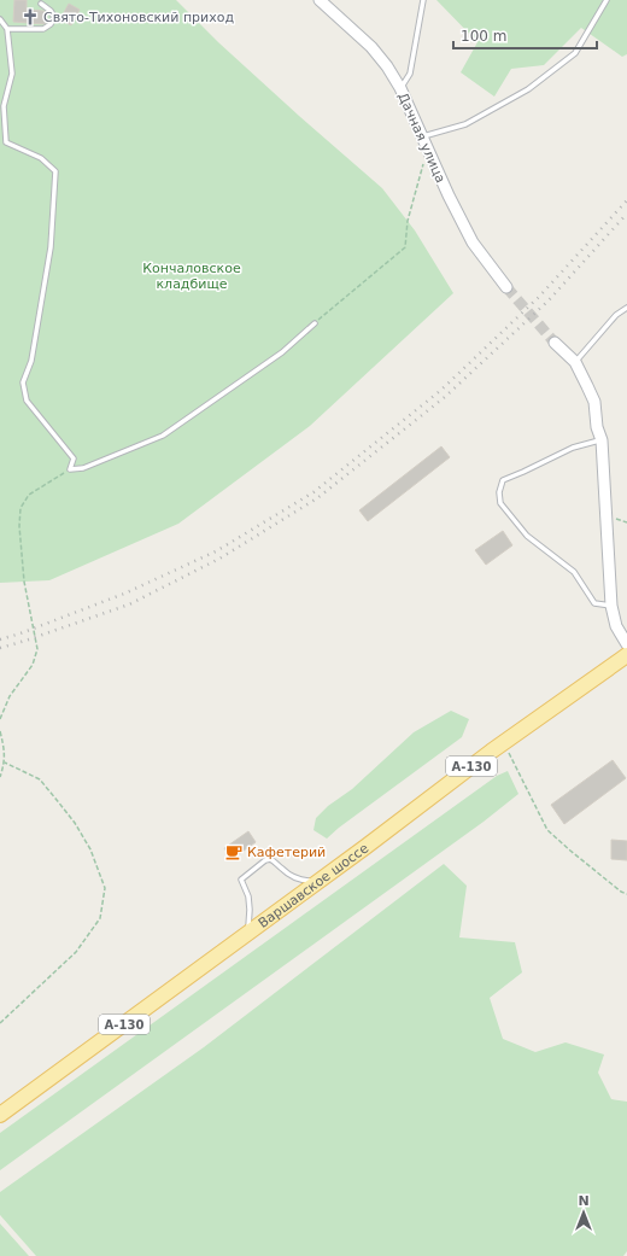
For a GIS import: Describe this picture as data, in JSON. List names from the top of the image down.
{
  "streets": {
    "main road": ["А-130", "Варшавское шоссе"],
    "street": ["Дачная улица"]
  },
  "parks": ["Кончаловское кладбище"],
  "places": {
    "church": ["Свято-Тихоновский приход"],
    "cafe": ["Кафетерий"]
  },
  "scale_bar": "100 m",
  "north": "top"
}
